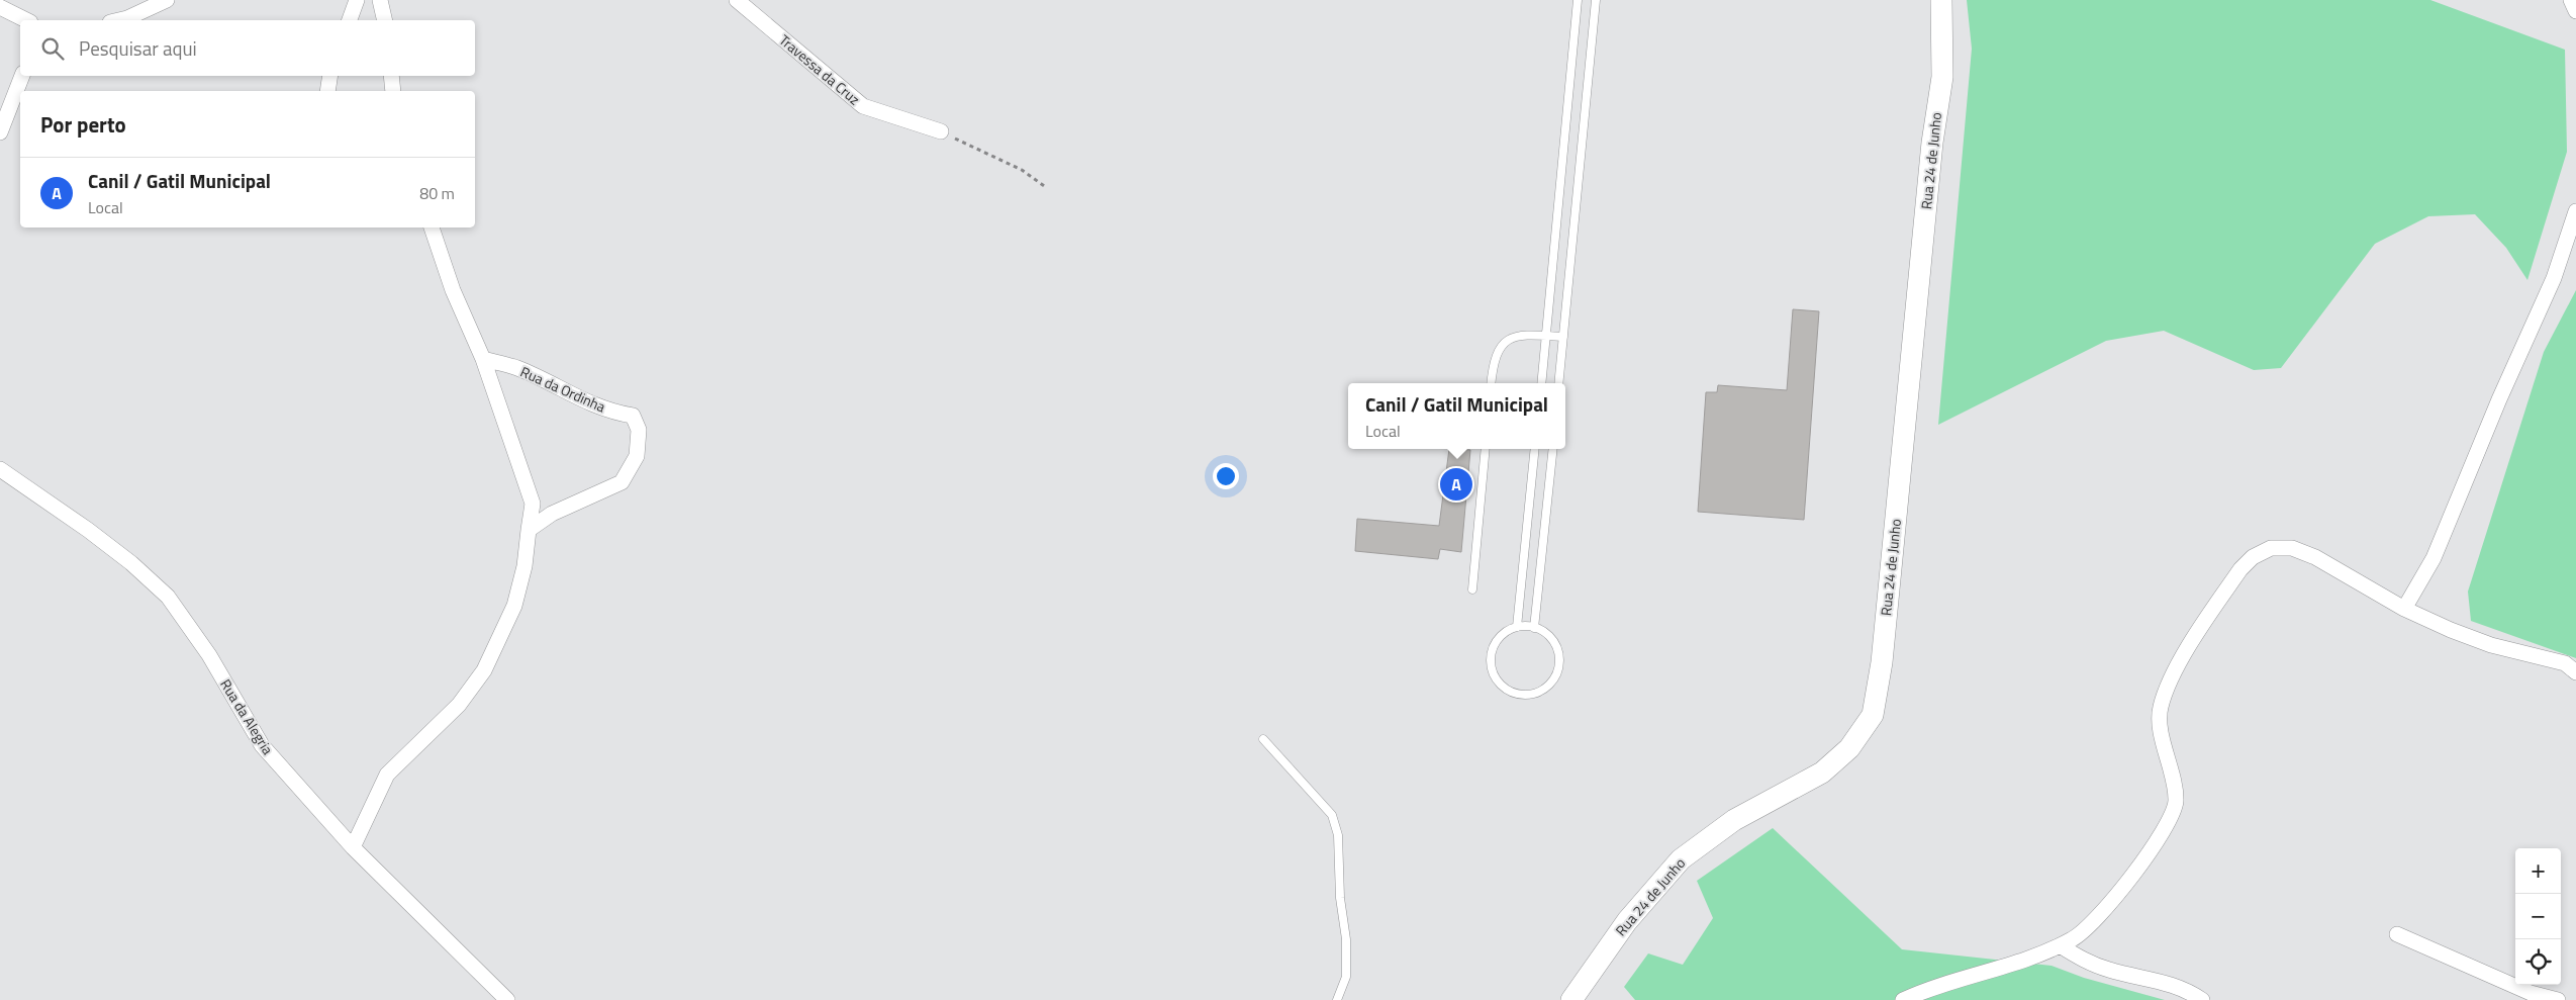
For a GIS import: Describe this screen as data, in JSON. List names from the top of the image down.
{
  "streets": {
    "main road": ["Rua 24 de Junho"],
    "street": ["Travessa da Cruz", "Rua da Ordinha", "Rua da Alegria"]
  },
  "page": {
    "search": "Pesquisar aqui",
    "heading": "Por perto",
    "list": [
      {
        "mark": "A",
        "name": "Canil / Gatil Municipal",
        "note": "Local",
        "value": "80 m"
      }
    ],
    "popup": ["Canil / Gatil Municipal", "Local"],
    "pins": "A",
    "map_buttons": ["+", "−"]
  }
}
